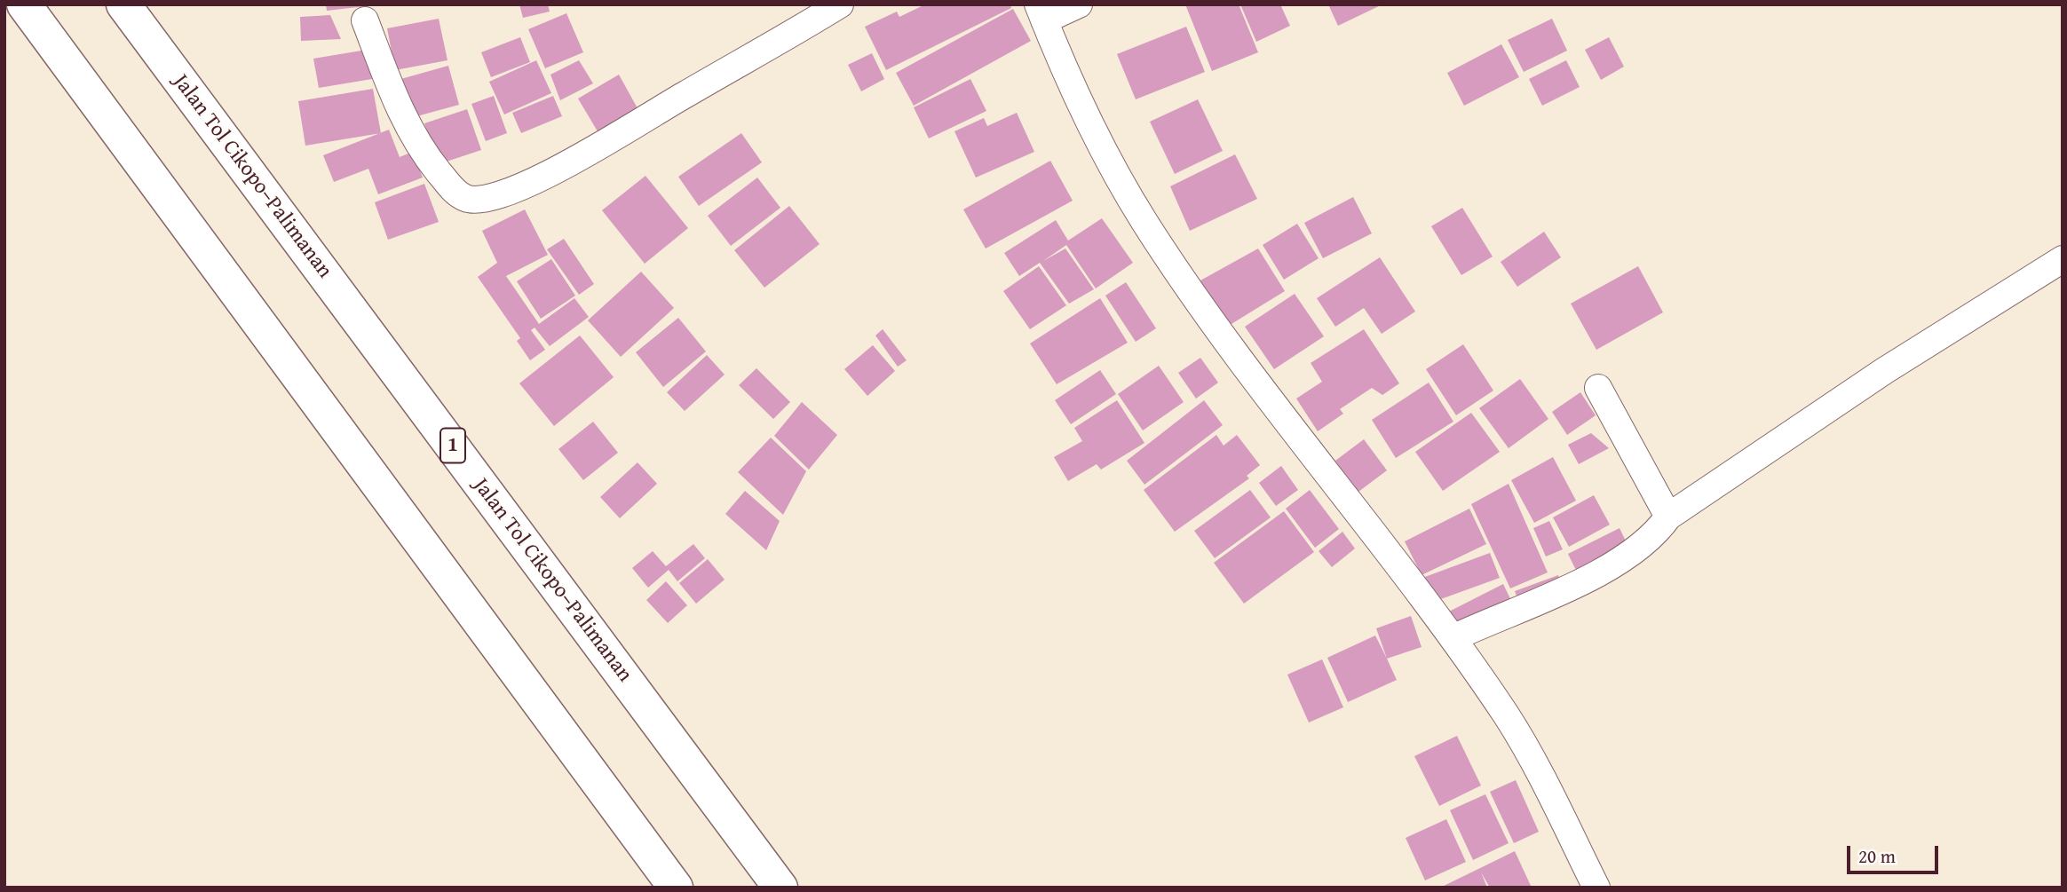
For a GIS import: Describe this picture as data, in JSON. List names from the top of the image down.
{
  "streets": {
    "highway": ["Jalan Tol Cikopo–Palimanan", "1"]
  },
  "scale_bar": "20 m"
}
